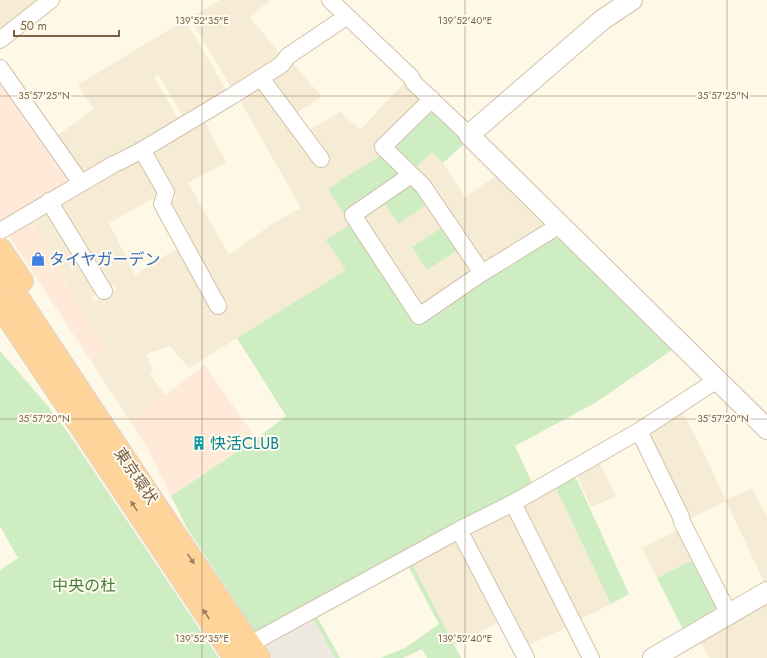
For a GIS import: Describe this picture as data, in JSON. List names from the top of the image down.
{
  "streets": {
    "highway": ["東京環状"]
  },
  "parks": ["中央の杜"],
  "places": {
    "shop": ["タイヤガーデン"],
    "building": ["快活CLUB"]
  },
  "scale_bar": "50 m",
  "coordinates": [
    "139°52'35\"E",
    "139°52'40\"E",
    "35°57'25\"N",
    "35°57'20\"N"
  ]
}
